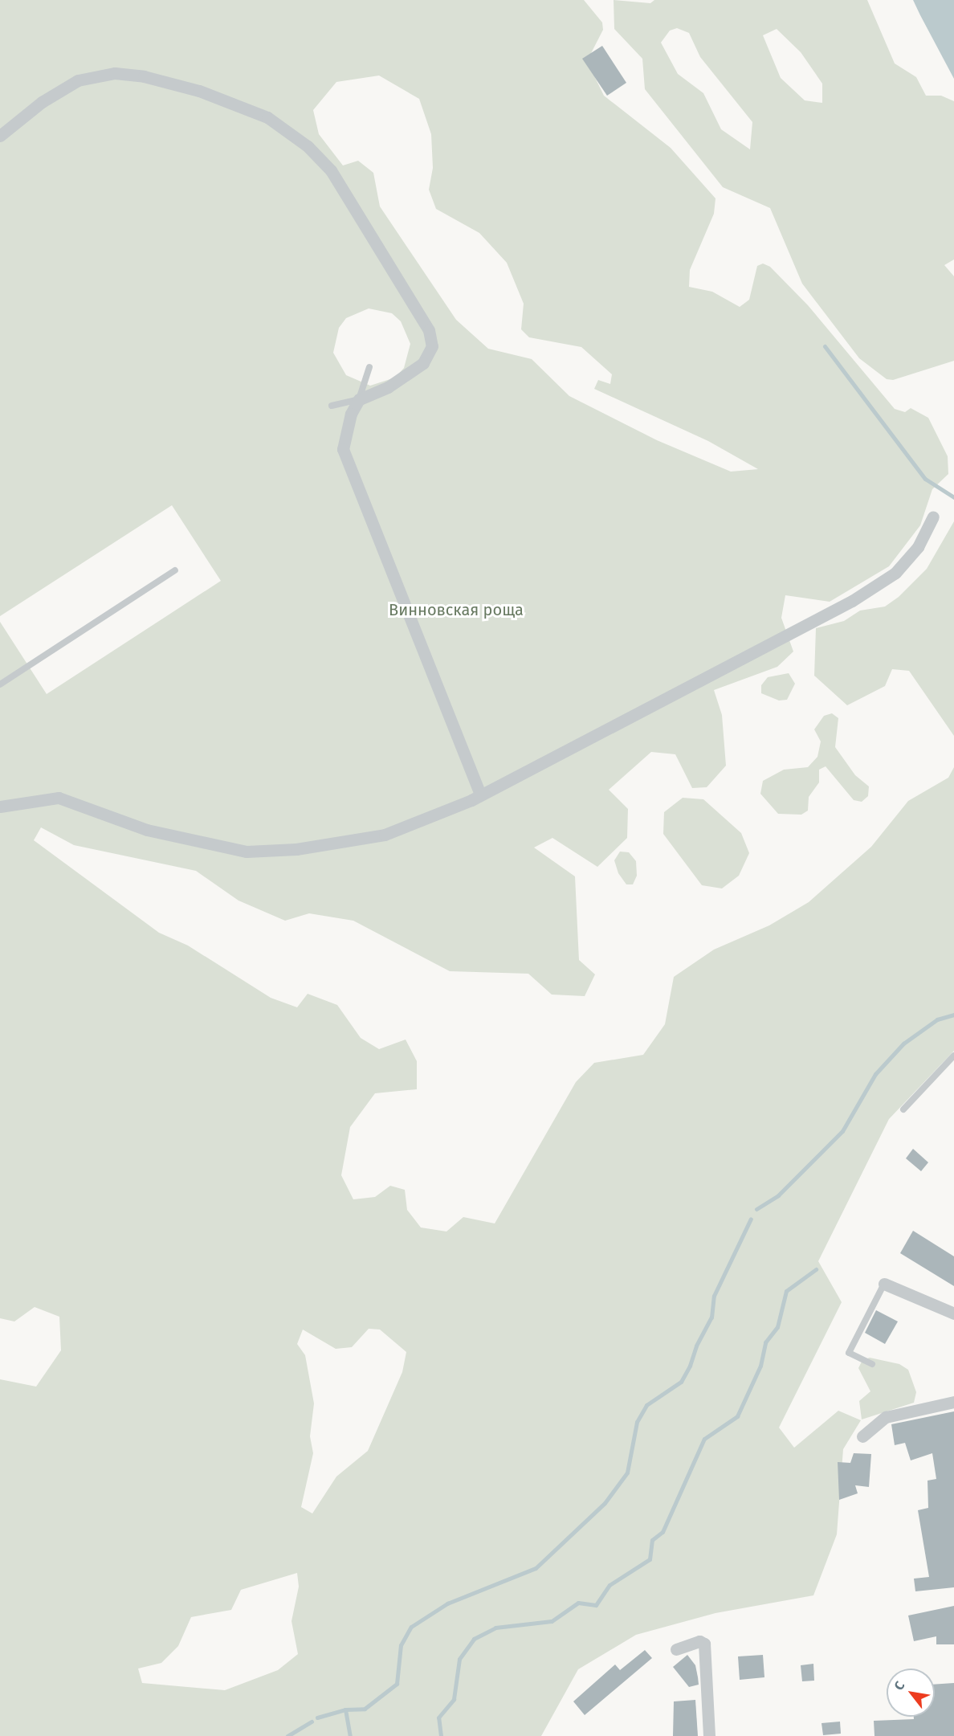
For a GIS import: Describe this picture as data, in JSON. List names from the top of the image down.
{
  "parks": ["Винновская роща"],
  "north": "top left"
}
